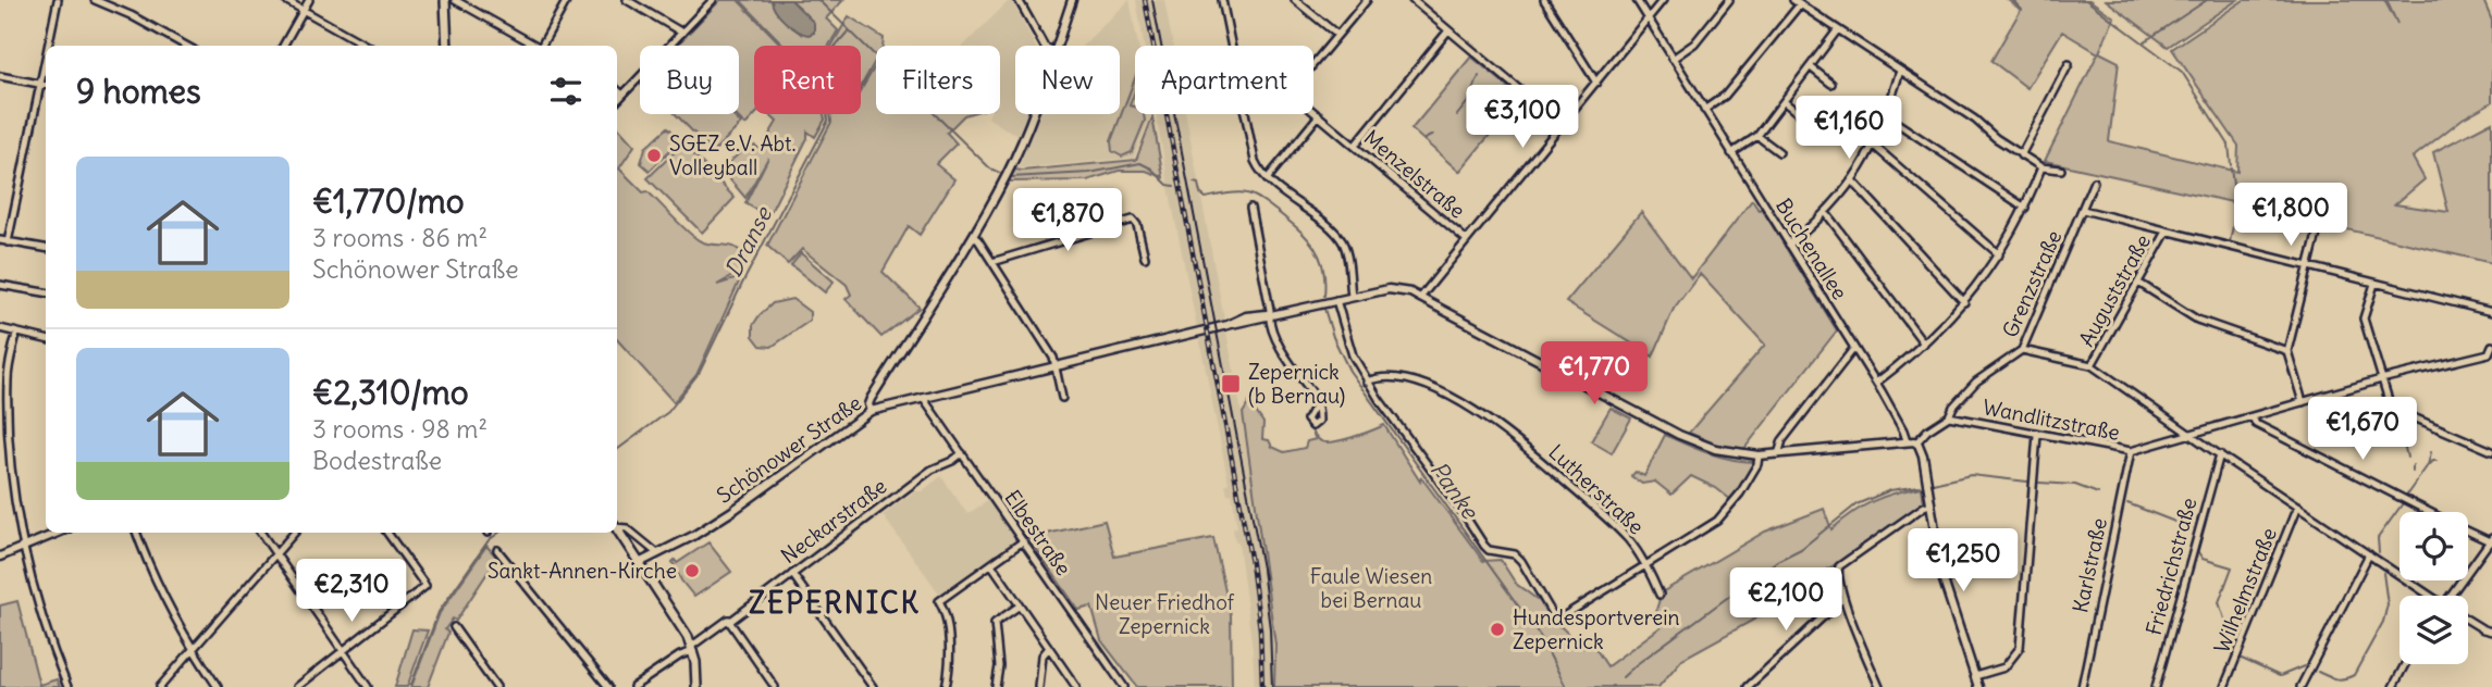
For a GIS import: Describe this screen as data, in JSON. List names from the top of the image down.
{
  "streets": {
    "street": [
      "Menzelstraße",
      "Buchenallee",
      "Grenzstraße",
      "Auguststraße",
      "Wandlitzstraße",
      "Schönower Straße",
      "Lutherstraße",
      "Neckarstraße",
      "Elbestraße",
      "Karlstraße",
      "Friedrichstraße",
      "Wilhelmstraße"
    ]
  },
  "crossings": [
    ["Buchenallee", "Schönower Straße"],
    ["Grenzstraße", "Wandlitzstraße"],
    ["Wandlitzstraße", "Karlstraße"],
    ["Schönower Straße", "Elbestraße"],
    ["Neckarstraße", "Elbestraße"]
  ],
  "districts": ["ZEPERNICK"],
  "water": ["Dranse", "Panke"],
  "parks": ["Faule Wiesen bei Bernau", "Neuer Friedhof Zepernick"],
  "places": {
    "other": ["SGEZ e.V. Abt. Volleyball", "Sankt-Annen-Kirche", "Hundesportverein Zepernick"],
    "transit": ["Zepernick (b Bernau)"]
  },
  "page": {
    "chip": [
      "Buy",
      "Rent",
      "Filters",
      "New",
      "Apartment"
    ],
    "heading": "9 homes",
    "price": [
      "€3,100",
      "€1,160",
      "€1,800",
      "€1,870",
      "€1,770",
      "€1,670",
      "€1,250",
      "€2,310",
      "€2,100"
    ],
    "list": [
      {
        "name": "€1,770/mo",
        "note": "3 rooms · 86 m² · Schönower Straße"
      },
      {
        "name": "€2,310/mo",
        "note": "3 rooms · 98 m² · Bodestraße"
      }
    ]
  }
}
